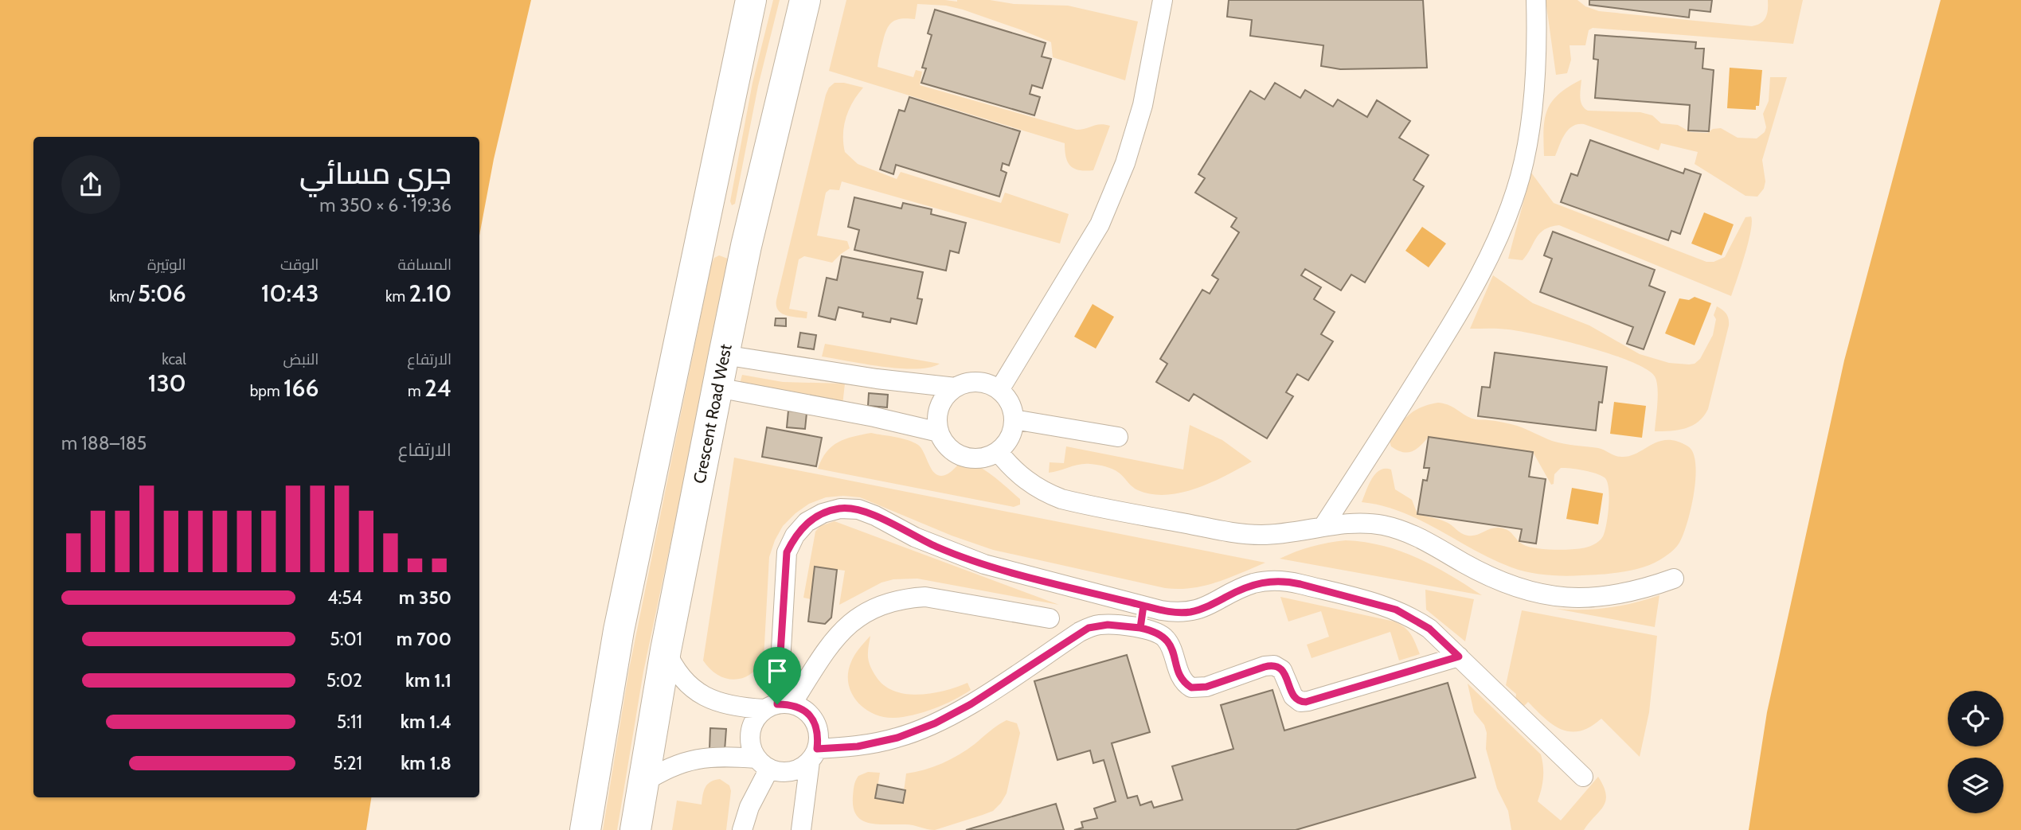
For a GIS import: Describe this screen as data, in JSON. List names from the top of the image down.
{
  "streets": {
    "main road": ["Crescent Road West"]
  },
  "page": {
    "heading": ["جري مسائي", "19:36 · 6 × 350 m"],
    "stats": [
      ["المسافة", "2.10 km"],
      ["الوقت", "10:43"],
      ["الوتيرة", "5:06 /km"],
      ["الارتفاع", "24 m"],
      ["النبض", "166 bpm"],
      ["kcal", "130"]
    ],
    "chart": ["الارتفاع", "185–188 m"],
    "list": [
      {
        "name": "350 m",
        "note": "4:54"
      },
      {
        "name": "700 m",
        "note": "5:01"
      },
      {
        "name": "1.1 km",
        "note": "5:02"
      },
      {
        "name": "1.4 km",
        "note": "5:11"
      },
      {
        "name": "1.8 km",
        "note": "5:21"
      }
    ]
  }
}
